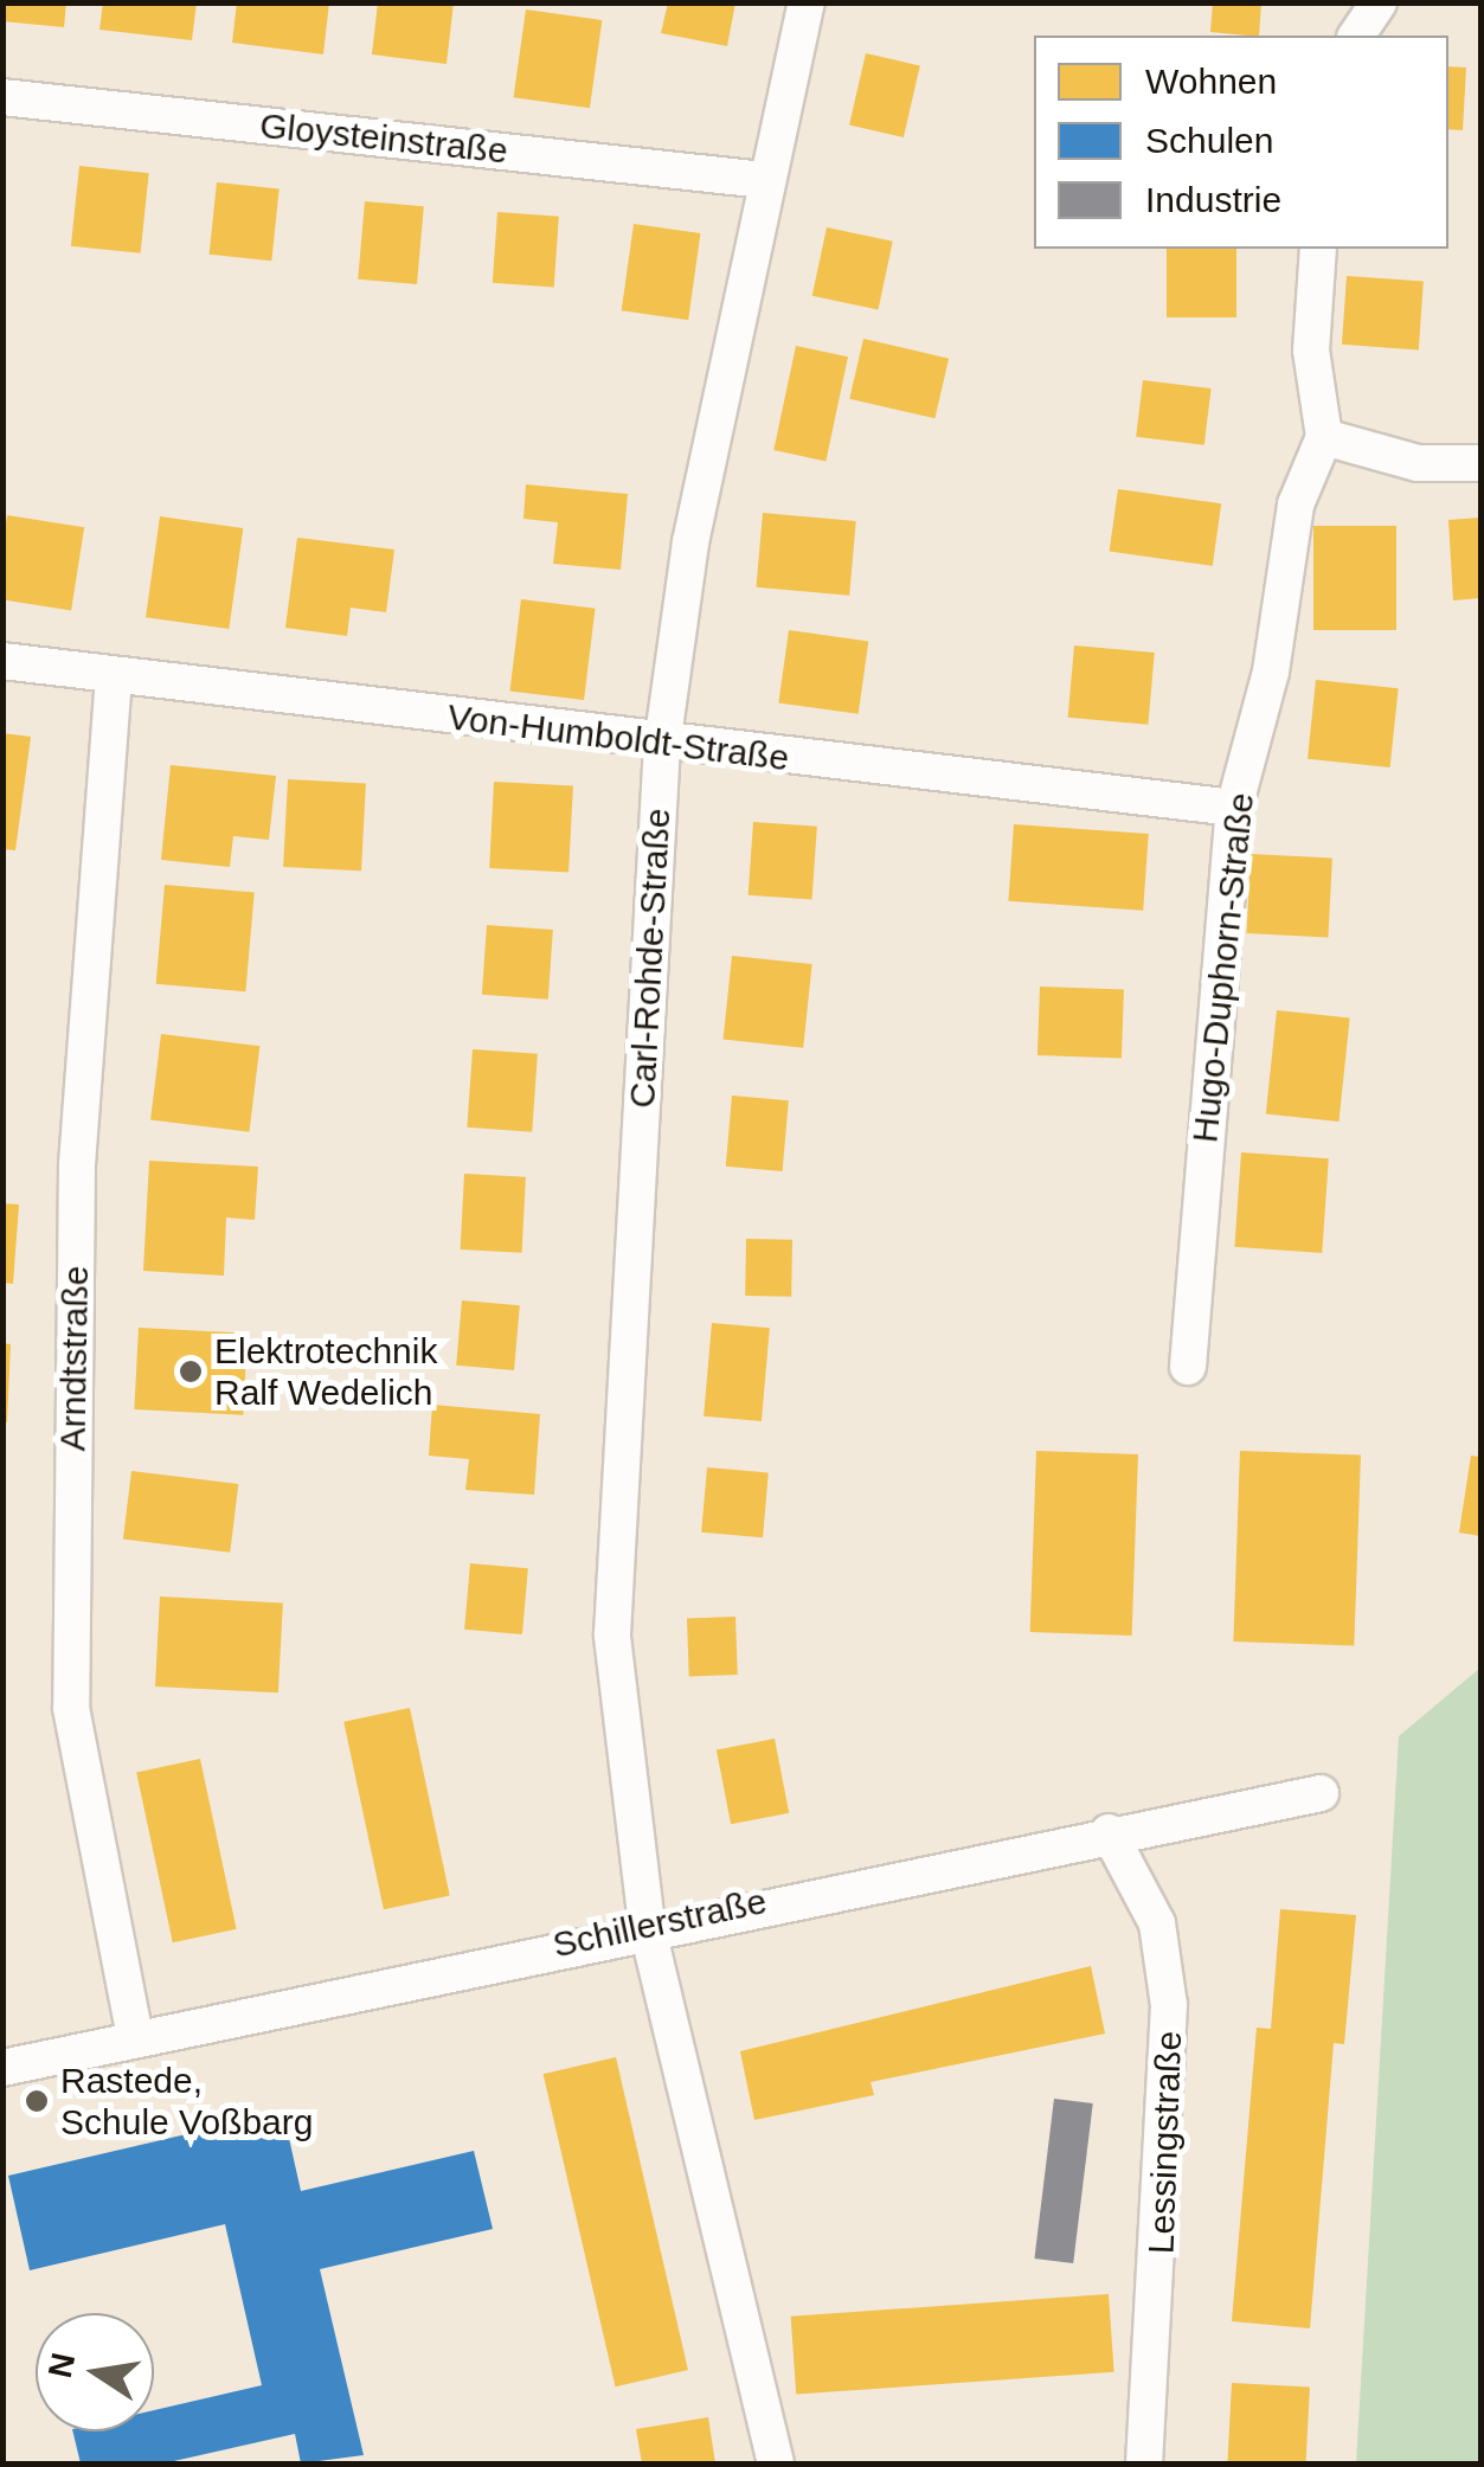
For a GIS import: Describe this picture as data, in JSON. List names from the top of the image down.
{
  "streets": {
    "street": [
      "Gloysteinstraße",
      "Von-Humboldt-Straße",
      "Carl-Rohde-Straße",
      "Hugo-Duphorn-Straße",
      "Arndtstraße",
      "Schillerstraße",
      "Lessingstraße"
    ]
  },
  "crossings": [
    ["Gloysteinstraße", "Carl-Rohde-Straße"],
    ["Von-Humboldt-Straße", "Carl-Rohde-Straße"],
    ["Von-Humboldt-Straße", "Hugo-Duphorn-Straße"],
    ["Von-Humboldt-Straße", "Arndtstraße"],
    ["Carl-Rohde-Straße", "Schillerstraße"],
    ["Arndtstraße", "Schillerstraße"],
    ["Schillerstraße", "Lessingstraße"]
  ],
  "places": ["Elektrotechnik Ralf Wedelich", "Rastede, Schule Voßbarg"],
  "legend": ["Wohnen", "Schulen", "Industrie"],
  "north": "left"
}
